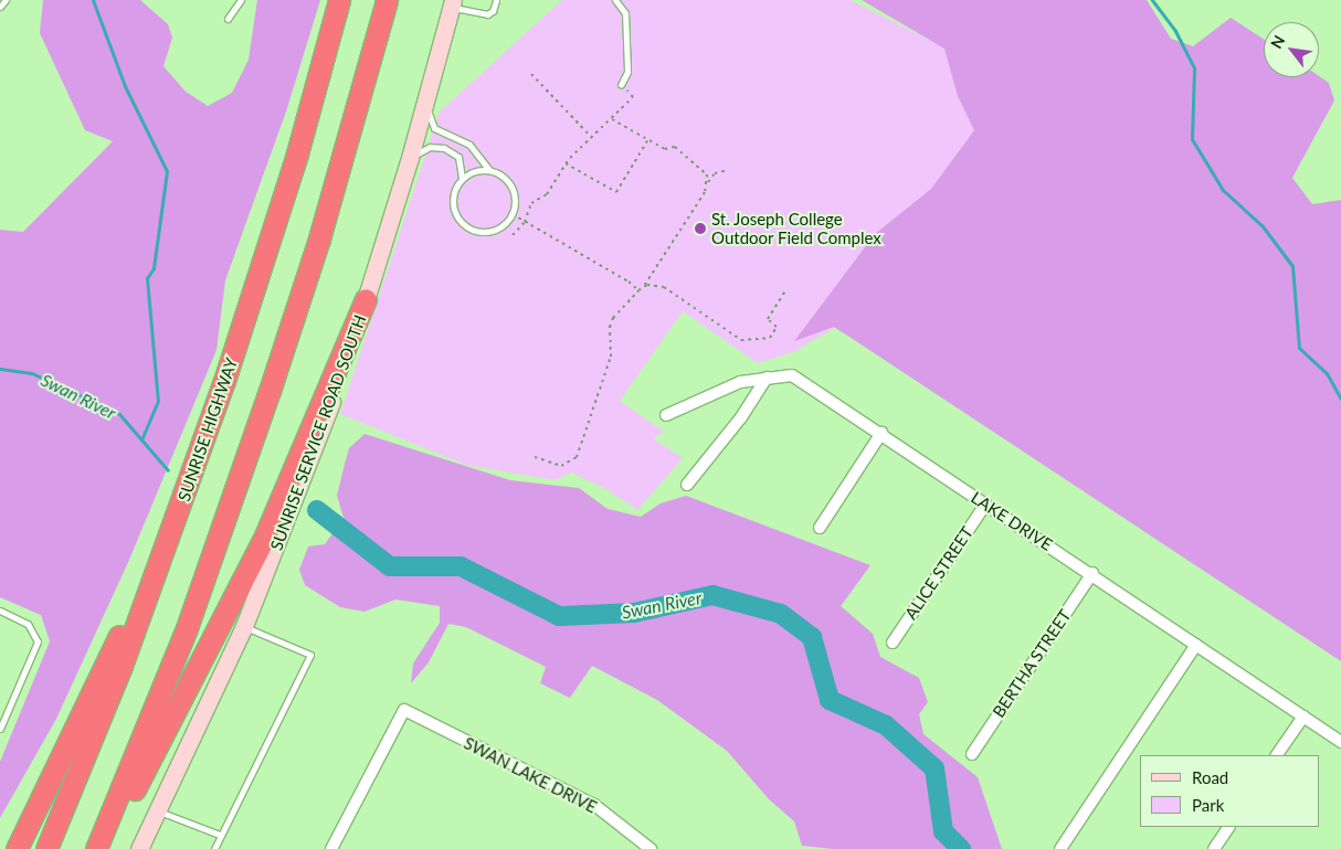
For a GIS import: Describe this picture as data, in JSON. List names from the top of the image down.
{
  "streets": {
    "highway": ["SUNRISE HIGHWAY"],
    "main road": ["SUNRISE SERVICE ROAD SOUTH"],
    "street": [
      "LAKE DRIVE",
      "ALICE STREET",
      "BERTHA STREET",
      "SWAN LAKE DRIVE"
    ]
  },
  "crossings": [
    ["LAKE DRIVE", "ALICE STREET"],
    ["LAKE DRIVE", "BERTHA STREET"]
  ],
  "water": ["Swan River"],
  "places": ["St. Joseph College Outdoor Field Complex"],
  "legend": ["Road", "Park"],
  "north": "top left"
}
